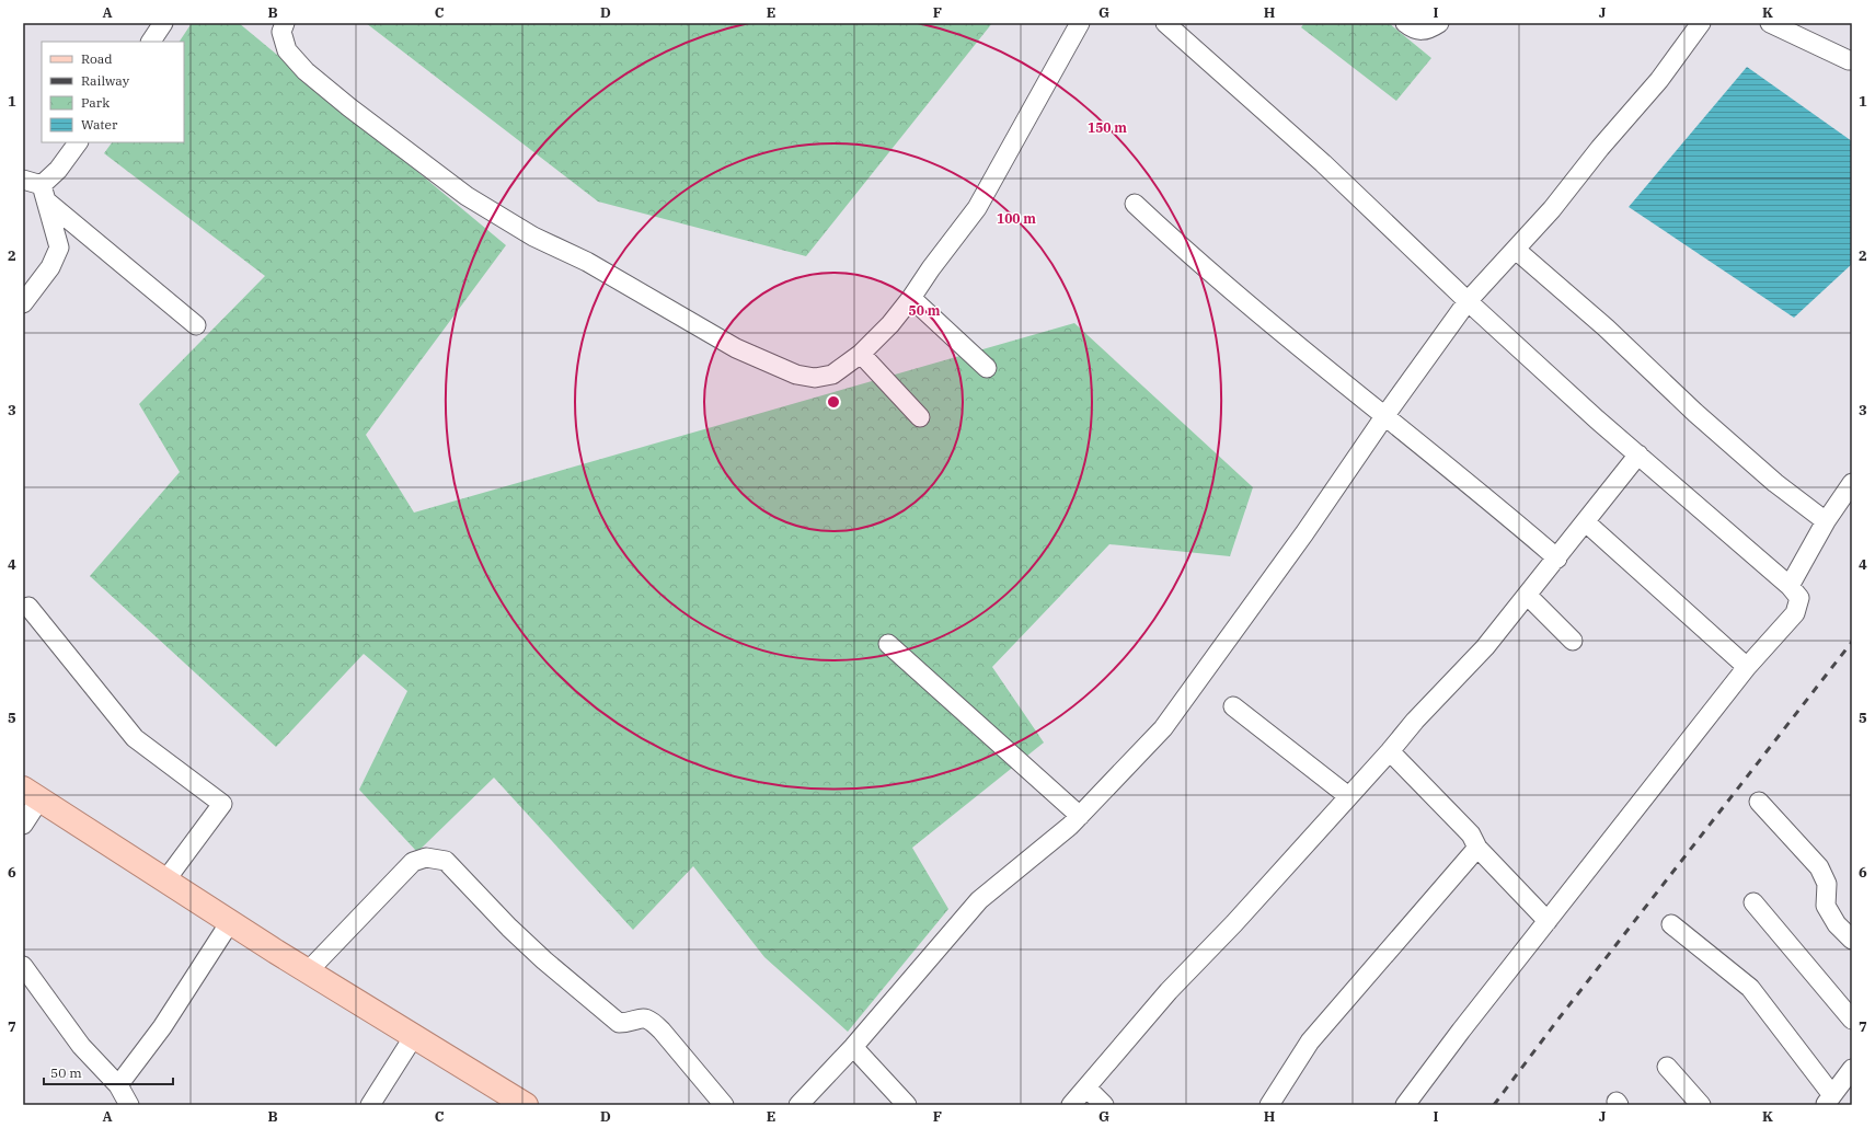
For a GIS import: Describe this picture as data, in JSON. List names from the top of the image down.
{
  "legend": [
    "Road",
    "Railway",
    "Park",
    "Water"
  ],
  "scale_bar": "50 m",
  "grid": {
    "columns": [
      "A",
      "B",
      "C",
      "D",
      "E",
      "F",
      "G",
      "H",
      "I",
      "J",
      "K"
    ],
    "rows": [
      "1",
      "2",
      "3",
      "4",
      "5",
      "6",
      "7"
    ]
  },
  "rings": ["150 m", "100 m", "50 m"]
}
